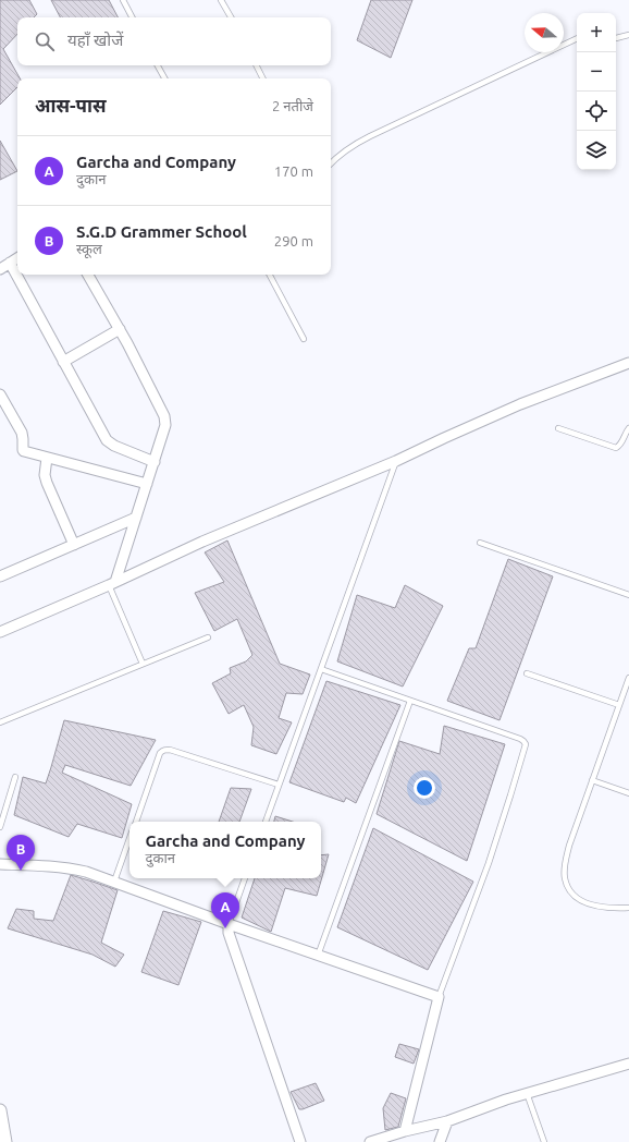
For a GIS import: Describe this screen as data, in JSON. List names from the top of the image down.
{
  "north": "left",
  "page": {
    "map_buttons": ["+", "−"],
    "search": "यहाँ खोजें",
    "heading": ["आस-पास", "2 नतीजे"],
    "list": [
      {
        "mark": "A",
        "name": "Garcha and Company",
        "note": "दुकान",
        "value": "170 m"
      },
      {
        "mark": "B",
        "name": "S.G.D Grammer School",
        "note": "स्कूल",
        "value": "290 m"
      }
    ],
    "popup": ["Garcha and Company", "दुकान"],
    "pins": ["B", "A"]
  }
}
